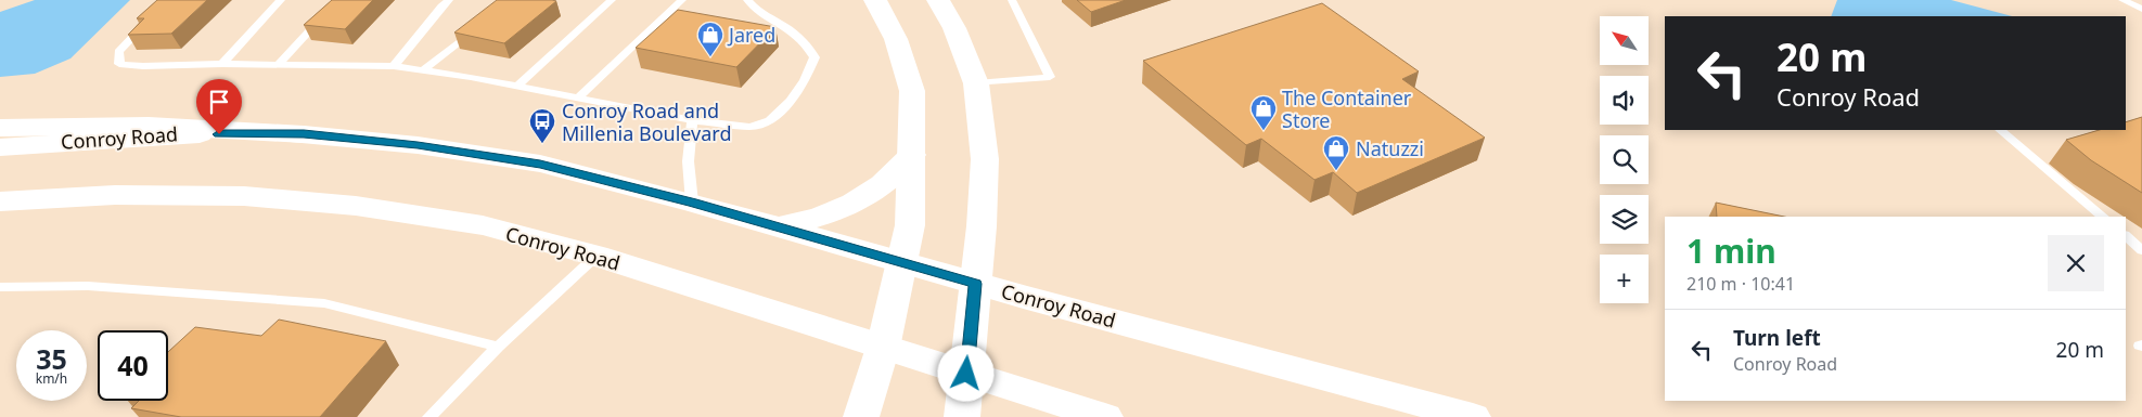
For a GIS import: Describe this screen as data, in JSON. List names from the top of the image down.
{
  "streets": {
    "main road": ["Conroy Road"]
  },
  "places": {
    "shop": ["Jared", "The Container Store", "Natuzzi"],
    "bus stop": ["Conroy Road and Millenia Boulevard"]
  },
  "north": "top left",
  "page": {
    "map_buttons": "+",
    "turn": ["20 m", "Conroy Road"],
    "heading": ["1 min", "210 m · 10:41"],
    "list": [
      {
        "name": "Turn left",
        "note": "Conroy Road",
        "value": "20 m"
      }
    ],
    "speed": "35 km/h",
    "limit": "40"
  }
}
